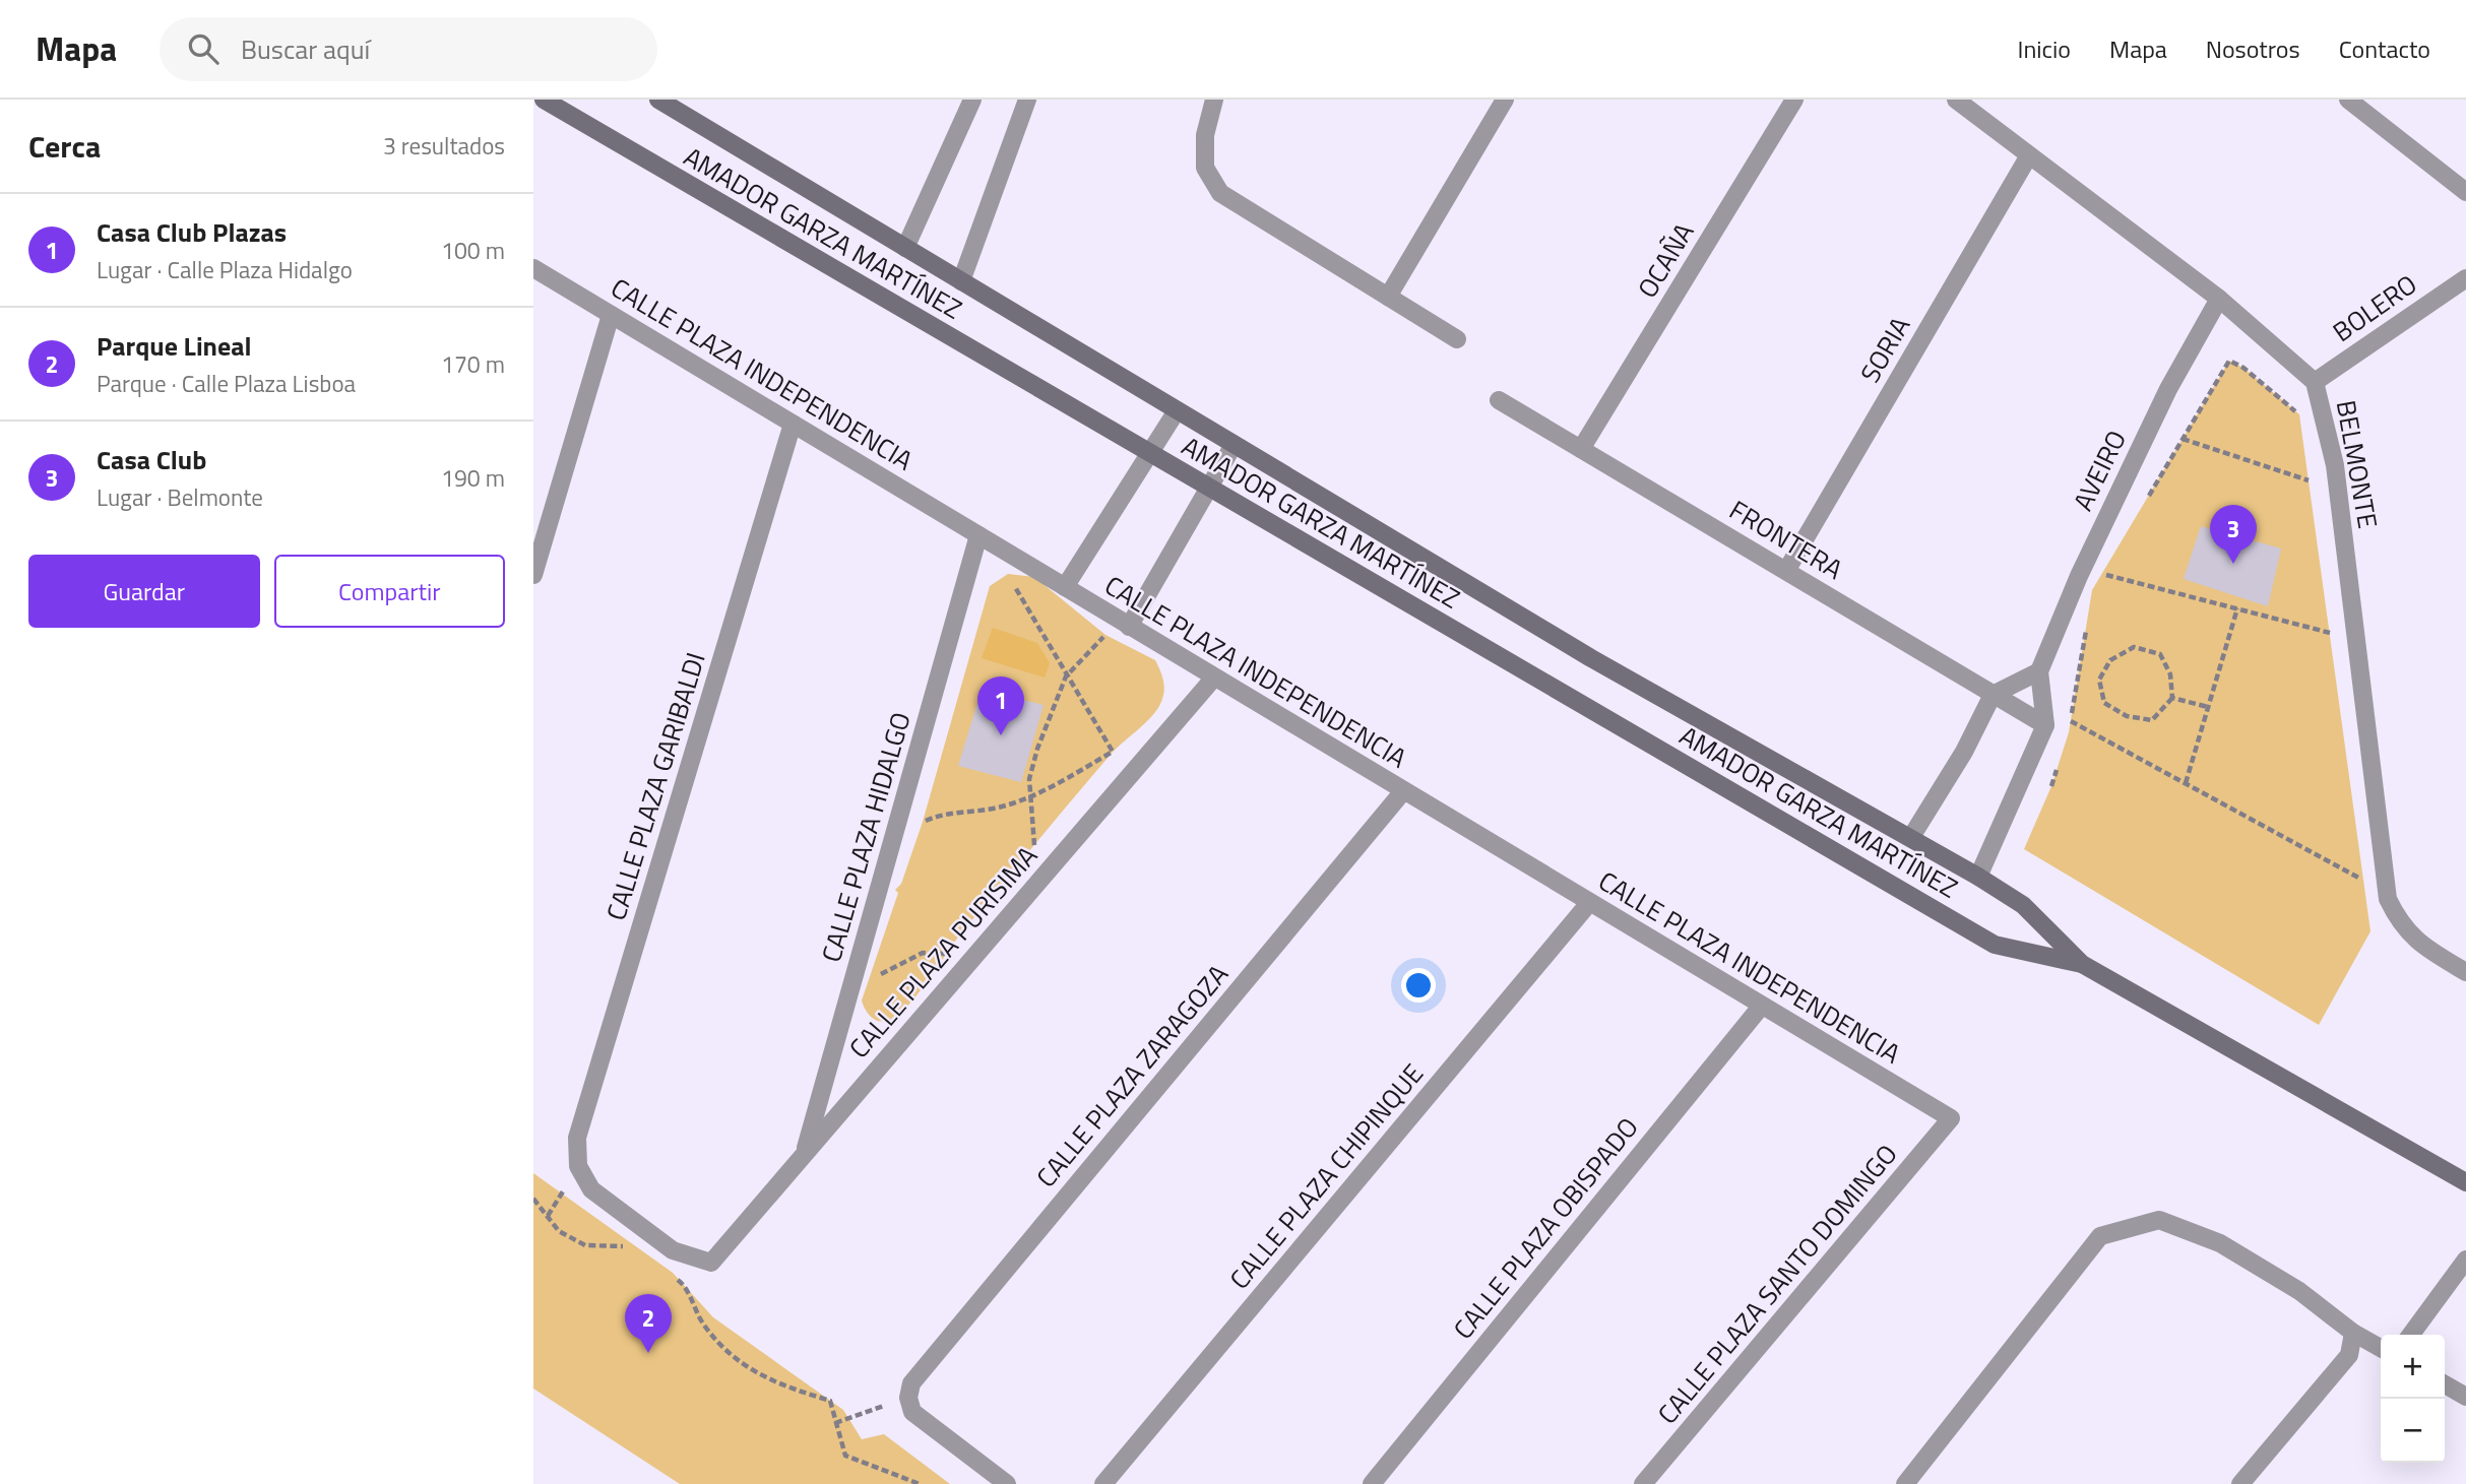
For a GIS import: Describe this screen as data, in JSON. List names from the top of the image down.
{
  "streets": {
    "street": [
      "AMADOR GARZA MARTÍNEZ",
      "OCAÑA",
      "BOLERO",
      "SORIA",
      "CALLE PLAZA INDEPENDENCIA",
      "BELMONTE",
      "AVEIRO",
      "FRONTERA",
      "CALLE PLAZA GARIBALDI",
      "CALLE PLAZA HIDALGO",
      "CALLE PLAZA PURISIMA",
      "CALLE PLAZA ZARAGOZA",
      "CALLE PLAZA CHIPINQUE",
      "CALLE PLAZA OBISPADO",
      "CALLE PLAZA SANTO DOMINGO"
    ]
  },
  "crossings": [
    ["OCAÑA", "FRONTERA"],
    ["BOLERO", "BELMONTE"],
    ["SORIA", "BELMONTE"],
    ["SORIA", "FRONTERA"],
    ["CALLE PLAZA INDEPENDENCIA", "CALLE PLAZA GARIBALDI"],
    ["CALLE PLAZA INDEPENDENCIA", "CALLE PLAZA HIDALGO"],
    ["CALLE PLAZA INDEPENDENCIA", "CALLE PLAZA PURISIMA"],
    ["CALLE PLAZA INDEPENDENCIA", "CALLE PLAZA ZARAGOZA"],
    ["CALLE PLAZA INDEPENDENCIA", "CALLE PLAZA CHIPINQUE"],
    ["CALLE PLAZA INDEPENDENCIA", "CALLE PLAZA OBISPADO"],
    ["CALLE PLAZA INDEPENDENCIA", "CALLE PLAZA SANTO DOMINGO"],
    ["BELMONTE", "AVEIRO"],
    ["AVEIRO", "FRONTERA"],
    ["CALLE PLAZA GARIBALDI", "CALLE PLAZA PURISIMA"],
    ["CALLE PLAZA HIDALGO", "CALLE PLAZA PURISIMA"]
  ],
  "page": {
    "header": "Mapa",
    "search": "Buscar aquí",
    "nav": [
      "Inicio",
      "Mapa",
      "Nosotros",
      "Contacto"
    ],
    "heading": ["Cerca", "3 resultados"],
    "list": [
      {
        "mark": "1",
        "name": "Casa Club Plazas",
        "note": "Lugar · Calle Plaza Hidalgo",
        "value": "100 m"
      },
      {
        "mark": "2",
        "name": "Parque Lineal",
        "note": "Parque · Calle Plaza Lisboa",
        "value": "170 m"
      },
      {
        "mark": "3",
        "name": "Casa Club",
        "note": "Lugar · Belmonte",
        "value": "190 m"
      }
    ],
    "pins": ["3", "1", "2"],
    "buttons": ["Guardar", "Compartir"],
    "map_buttons": ["+", "−"]
  }
}
